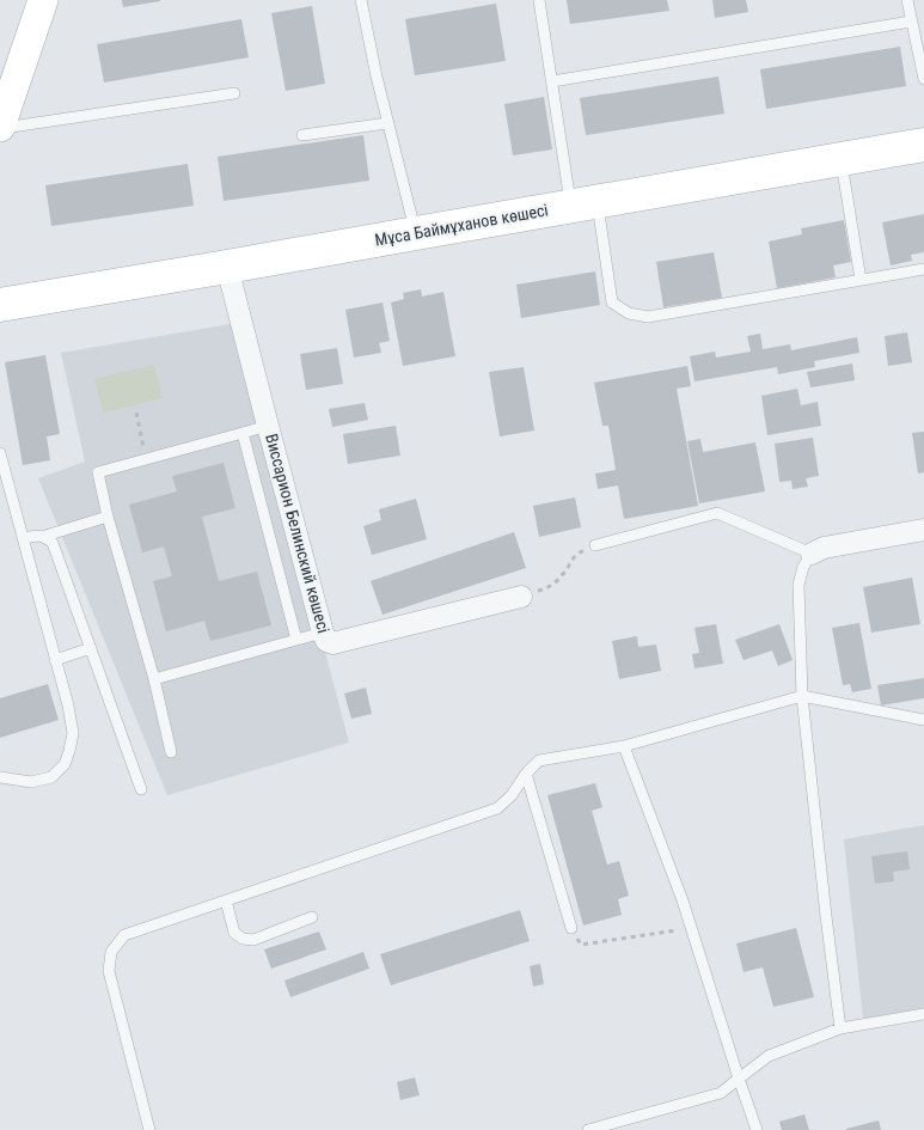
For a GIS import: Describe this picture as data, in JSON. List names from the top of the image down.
{
  "streets": {
    "main road": ["Мұса Баймұханов көшесі"],
    "street": ["Виссарион Белинский көшесі"]
  },
  "crossings": [
    ["Мұса Баймұханов көшесі", "Виссарион Белинский көшесі"]
  ]
}
